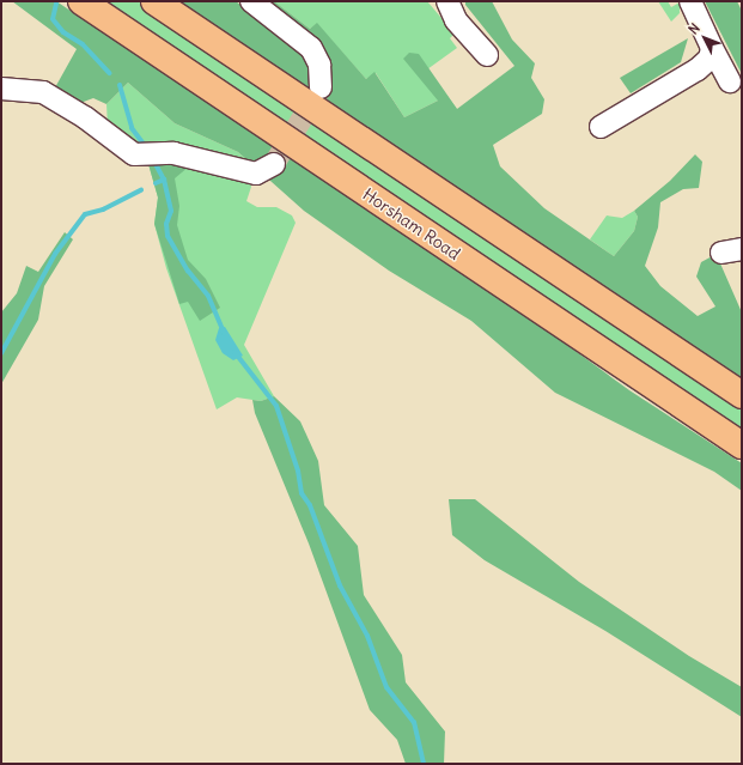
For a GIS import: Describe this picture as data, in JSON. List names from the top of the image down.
{
  "streets": {
    "highway": ["Horsham Road"]
  },
  "north": "top left"
}
